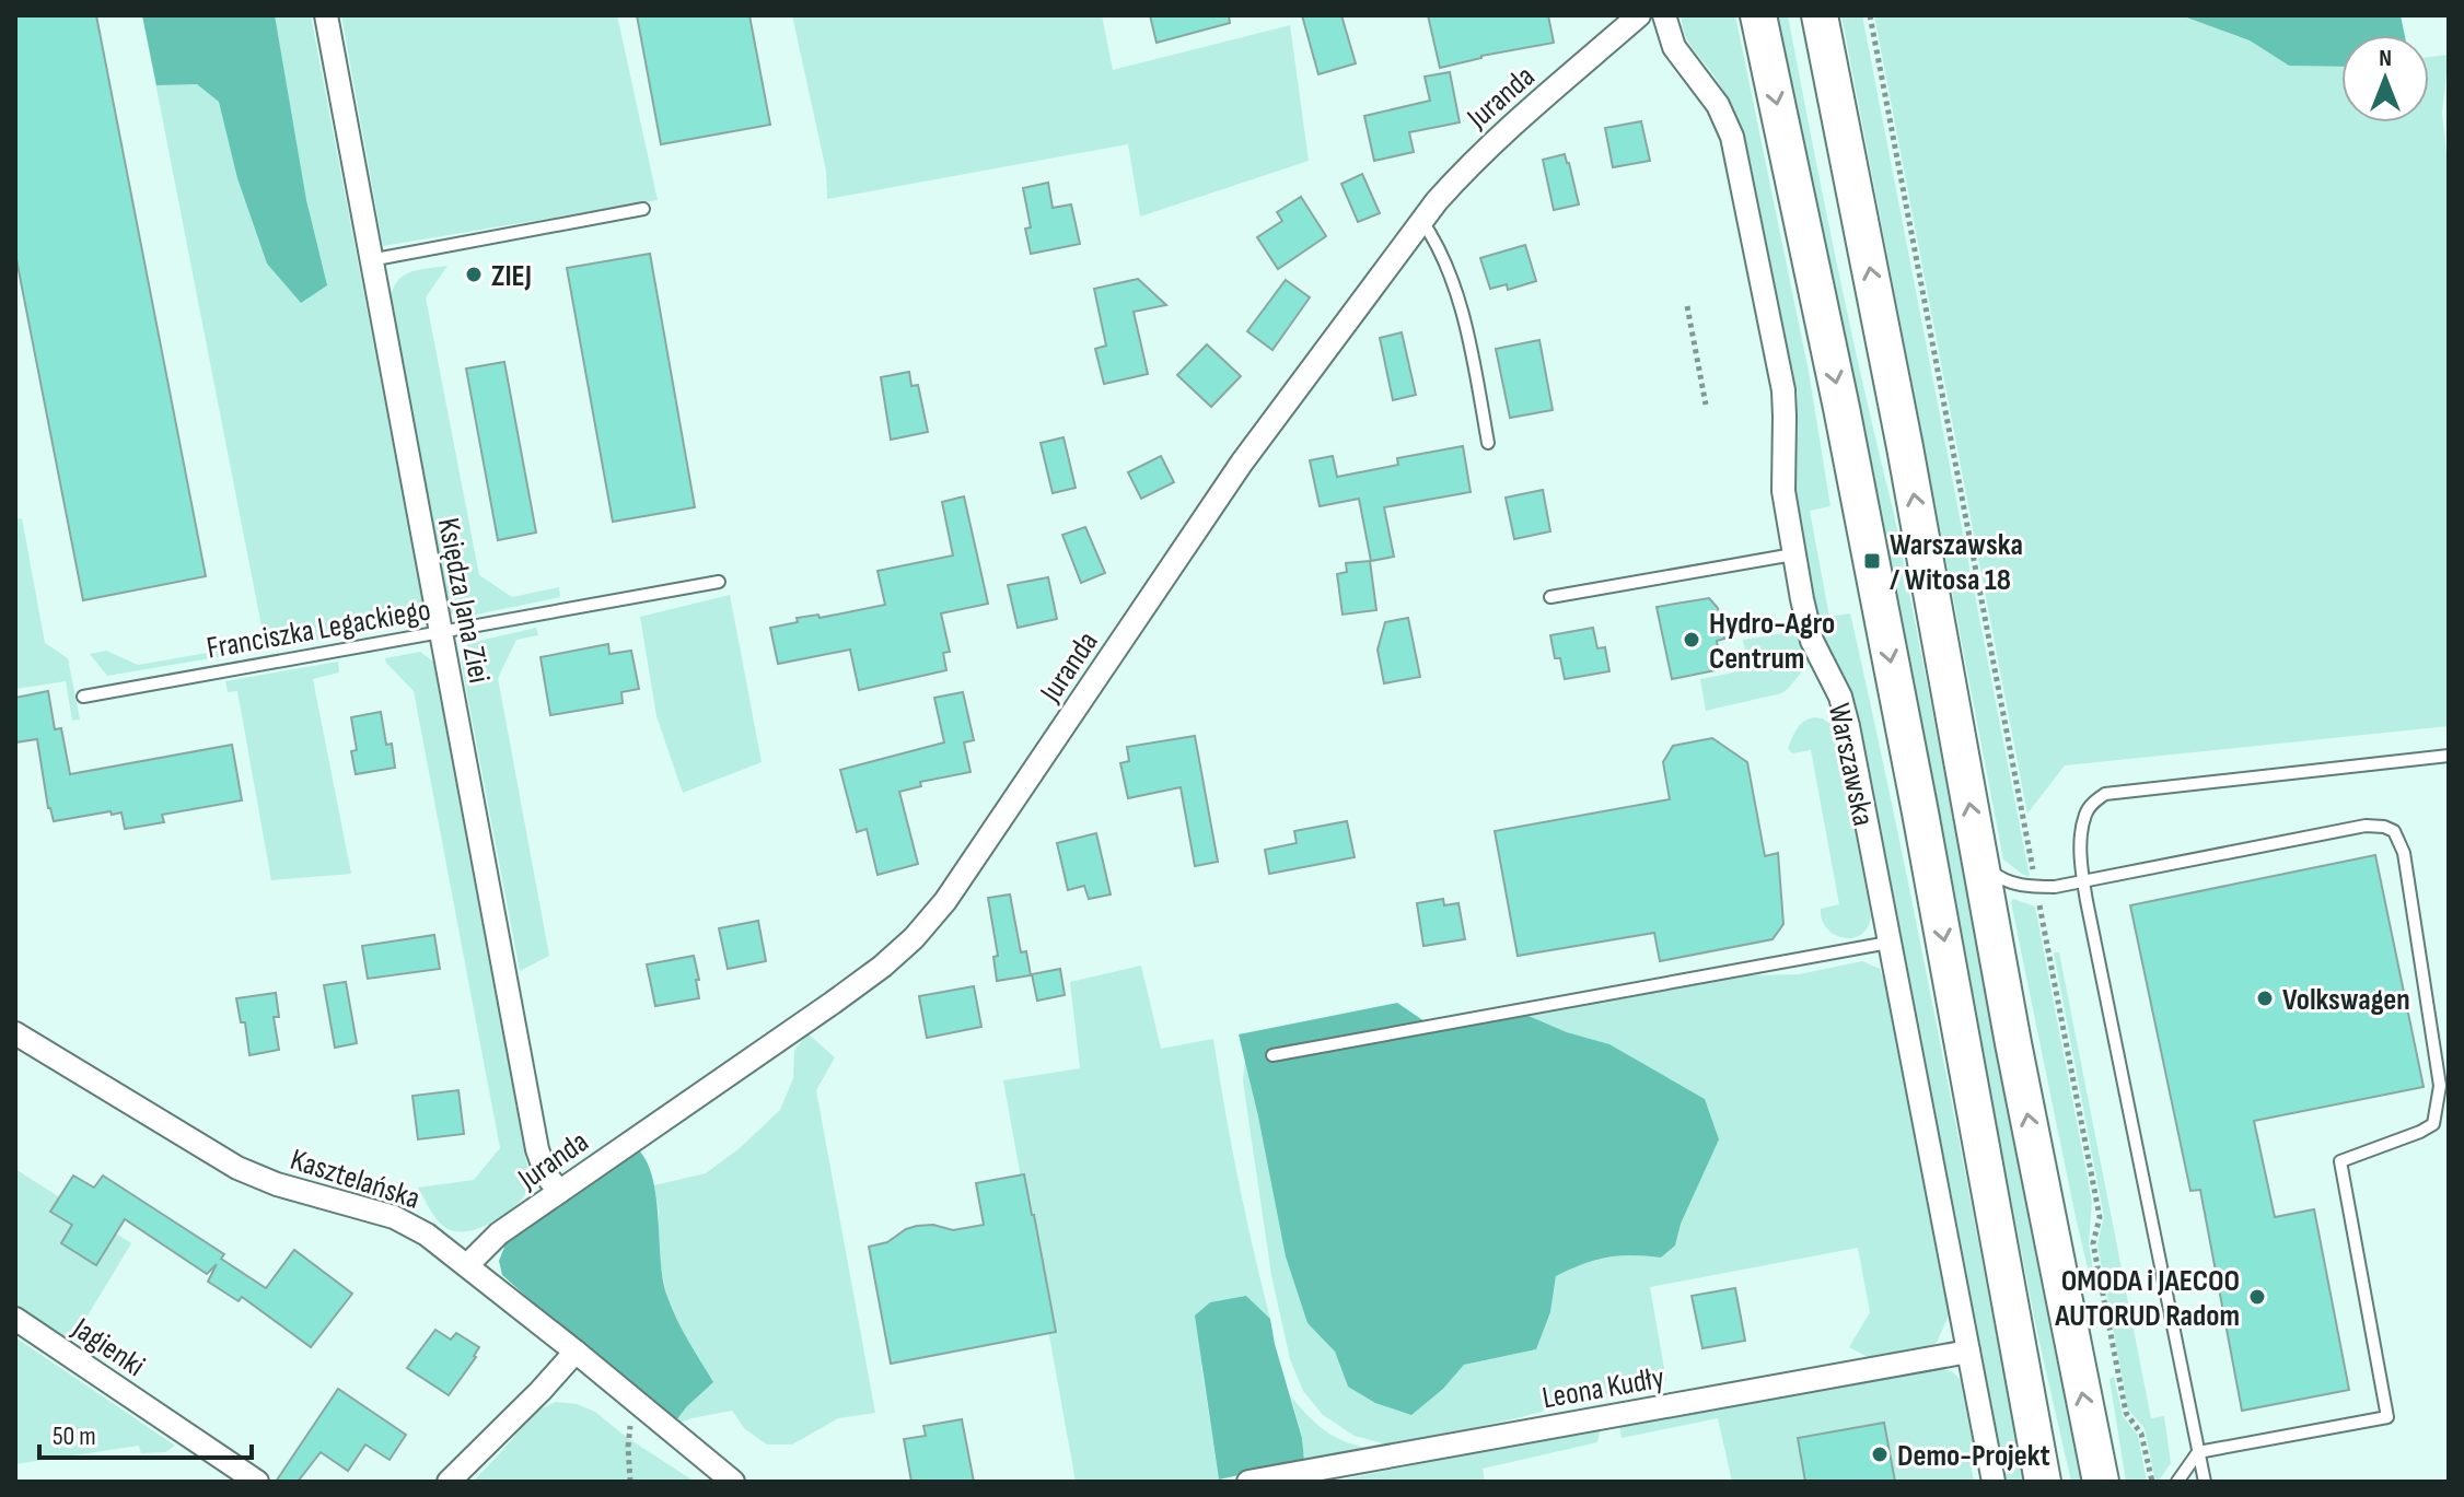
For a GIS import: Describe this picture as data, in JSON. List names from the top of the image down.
{
  "streets": {
    "main road": ["Warszawska"],
    "street": [
      "Juranda",
      "Księdza Jana Ziei",
      "Kasztelańska",
      "Jagienki",
      "Leona Kudły"
    ],
    "lane": ["Franciszka Legackiego"]
  },
  "crossings": [
    ["Juranda", "Księdza Jana Ziei"],
    ["Juranda", "Kasztelańska"],
    ["Księdza Jana Ziei", "Franciszka Legackiego"],
    ["Warszawska", "Leona Kudły"]
  ],
  "places": {
    "other": [
      "ZIEJ",
      "Hydro-Agro Centrum",
      "Volkswagen",
      "OMODA i JAECOO AUTORUD Radom",
      "Demo-Projekt"
    ],
    "transit": ["Warszawska / Witosa 18"]
  },
  "scale_bar": "50 m",
  "north": "top"
}
